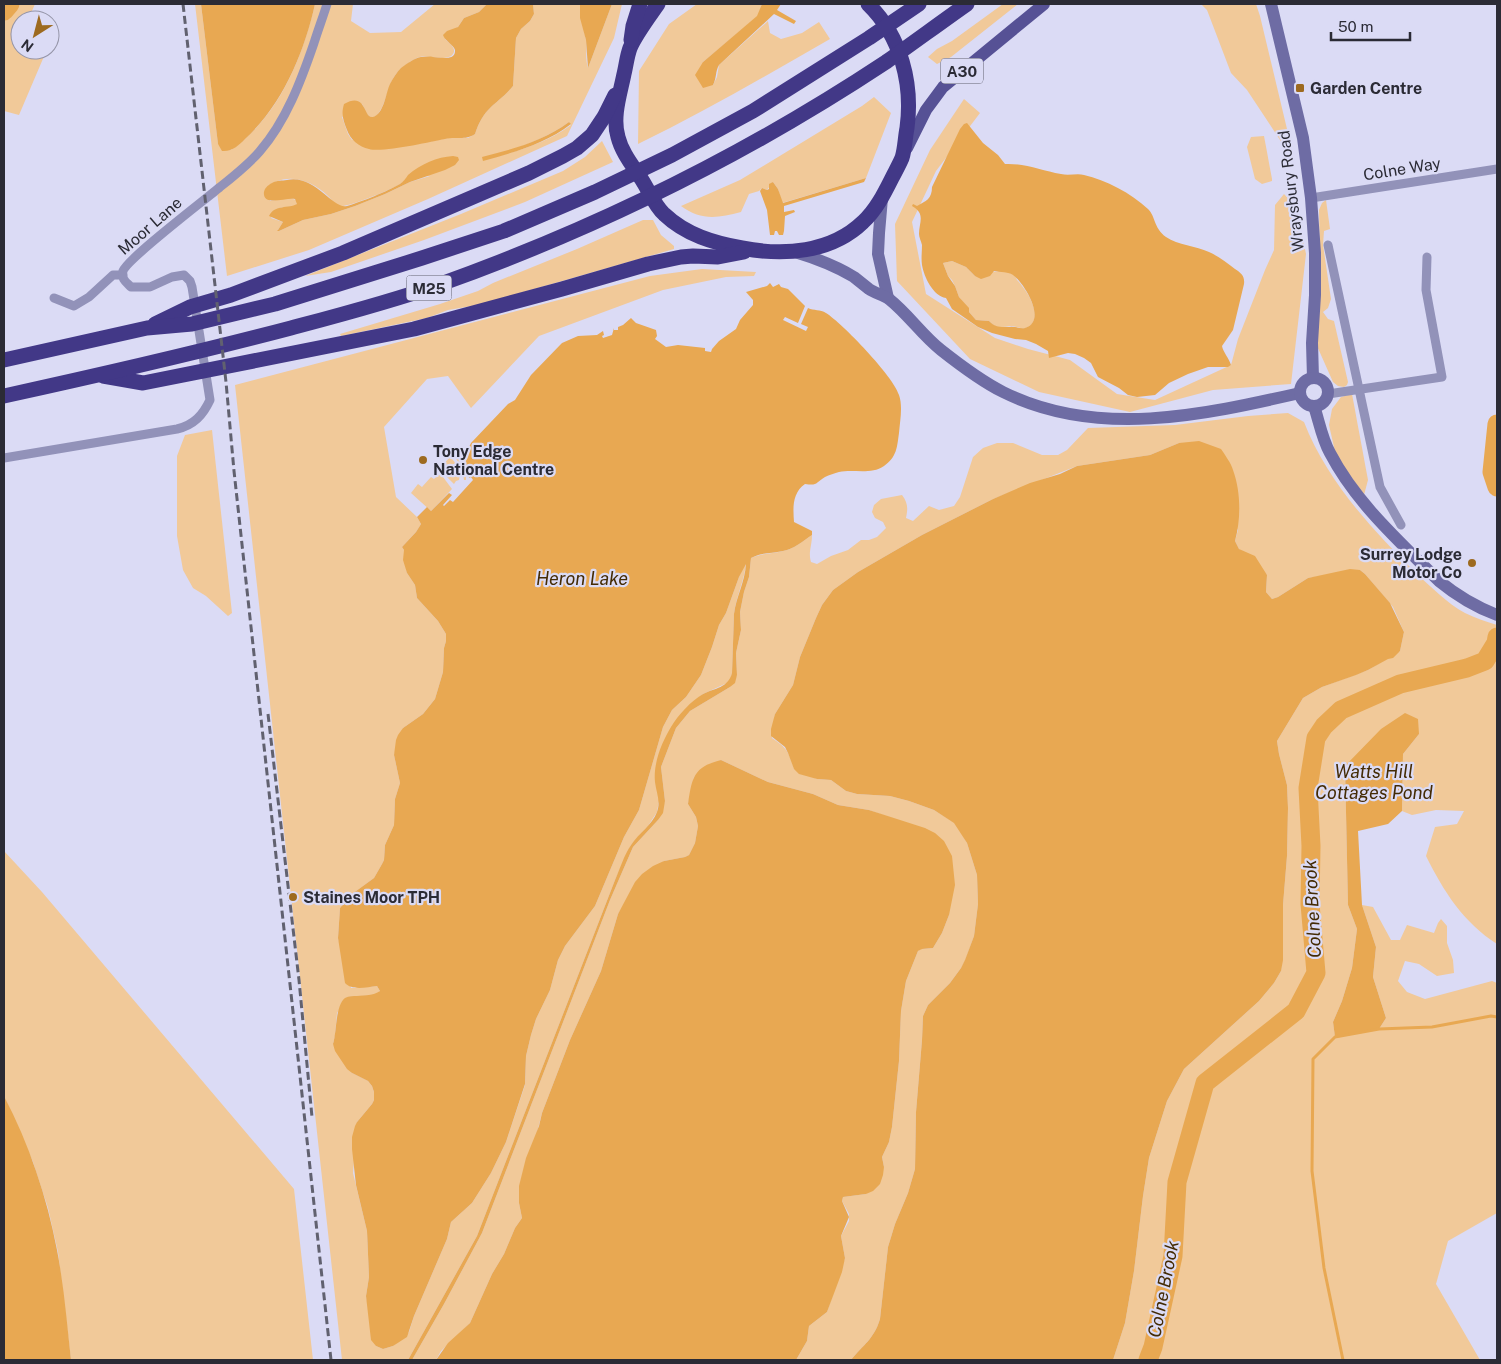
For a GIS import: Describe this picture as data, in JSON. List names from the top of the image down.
{
  "streets": {
    "highway": ["M25"],
    "main road": ["A30", "Wraysbury Road"],
    "street": ["Colne Way", "Moor Lane"]
  },
  "crossings": [
    ["Colne Way", "Wraysbury Road"]
  ],
  "water": ["Heron Lake", "Watts Hill Cottages Pond", "Colne Brook"],
  "places": {
    "transit": ["Garden Centre"],
    "other": ["Tony Edge National Centre", "Surrey Lodge Motor Co", "Staines Moor TPH"]
  },
  "scale_bar": "50 m",
  "north": "bottom left"
}
